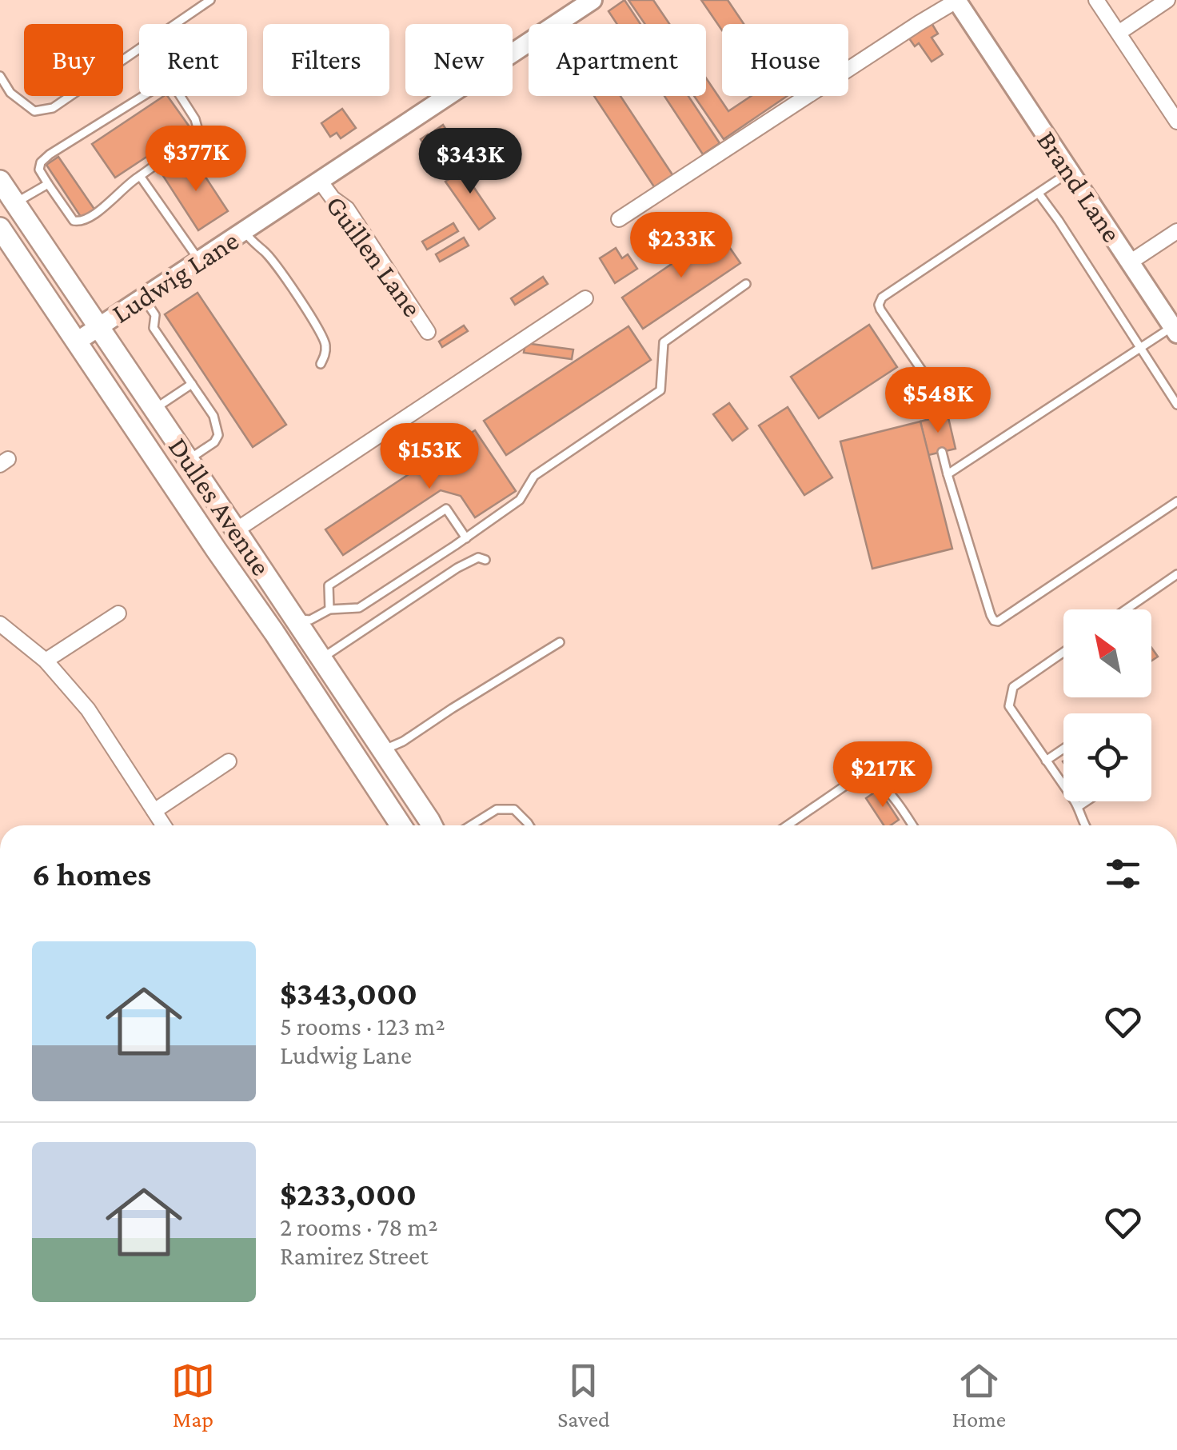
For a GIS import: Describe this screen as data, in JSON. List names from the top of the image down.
{
  "streets": {
    "main road": ["Dulles Avenue"],
    "street": ["Brand Lane", "Guillen Lane", "Ludwig Lane"]
  },
  "crossings": [
    ["Guillen Lane", "Ludwig Lane"],
    ["Ludwig Lane", "Dulles Avenue"]
  ],
  "north": "top left",
  "page": {
    "chip": [
      "Buy",
      "Rent",
      "Filters",
      "New",
      "Apartment",
      "House"
    ],
    "price": [
      "$377K",
      "$343K",
      "$233K",
      "$548K",
      "$153K",
      "$217K"
    ],
    "heading": "6 homes",
    "list": [
      {
        "name": "$343,000",
        "note": "5 rooms · 123 m² · Ludwig Lane"
      },
      {
        "name": "$233,000",
        "note": "2 rooms · 78 m² · Ramirez Street"
      }
    ],
    "tabs": ["Map", "Saved", "Home"]
  }
}
